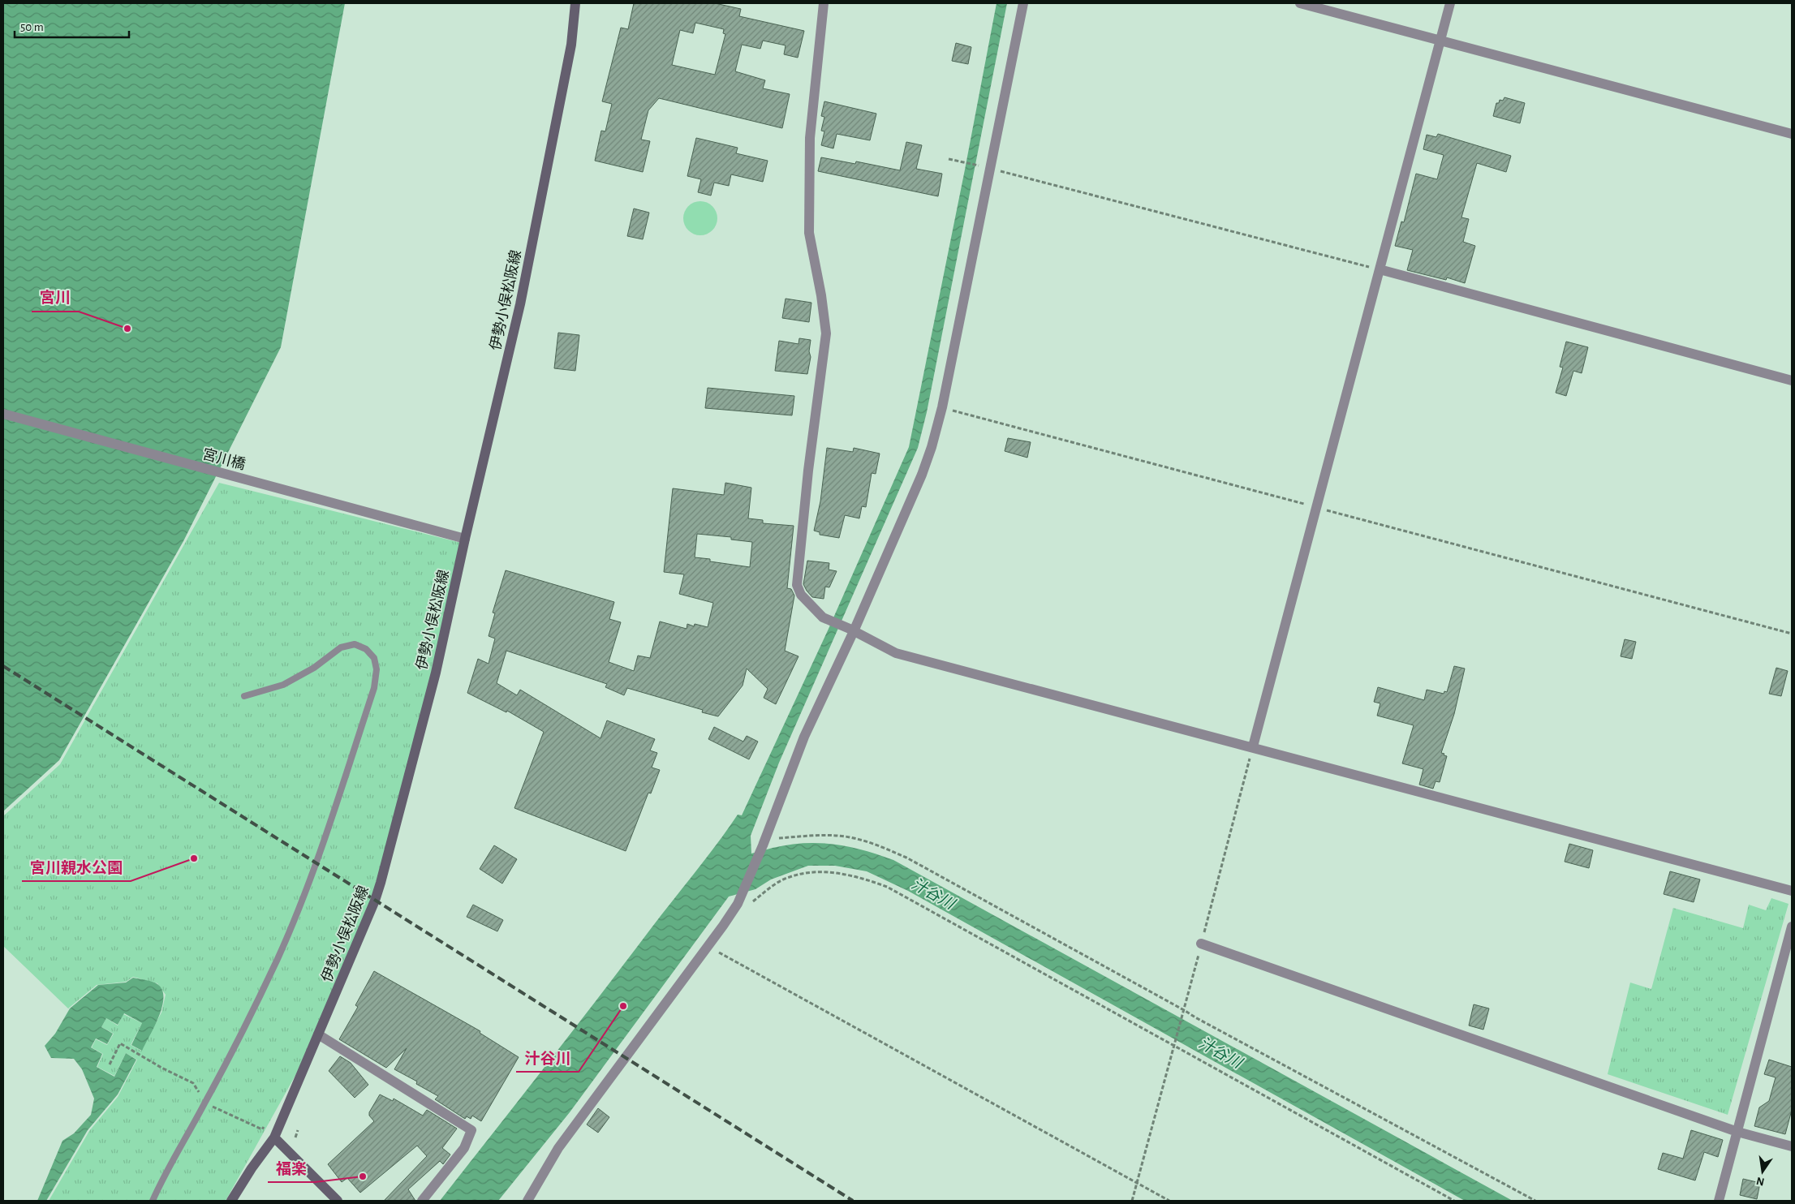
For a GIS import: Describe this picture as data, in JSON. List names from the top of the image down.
{
  "streets": {
    "main road": ["伊勢小俣松阪線"],
    "street": ["宮川橋"]
  },
  "crossings": [
    ["伊勢小俣松阪線", "宮川橋"]
  ],
  "water": ["汁谷川"],
  "places": [
    "宮川",
    "宮川親水公園",
    "汁谷川",
    "福楽"
  ],
  "scale_bar": "50 m",
  "north": "bottom"
}
